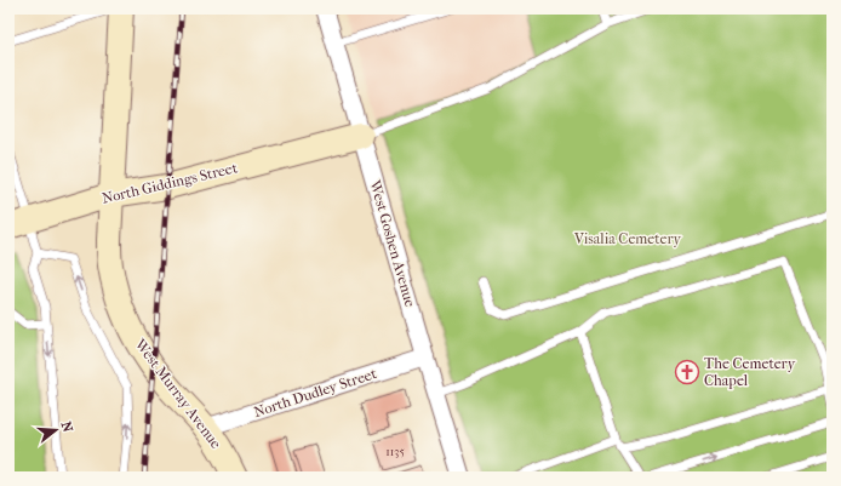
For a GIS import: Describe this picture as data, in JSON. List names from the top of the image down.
{
  "streets": {
    "main road": ["North Giddings Street", "West Murray Avenue"],
    "street": ["West Goshen Avenue", "North Dudley Street"]
  },
  "crossings": [
    ["North Giddings Street", "West Goshen Avenue"],
    ["North Giddings Street", "West Murray Avenue"],
    ["West Goshen Avenue", "North Dudley Street"],
    ["North Dudley Street", "West Murray Avenue"]
  ],
  "parks": ["Visalia Cemetery"],
  "places": {
    "church": ["The Cemetery Chapel"]
  },
  "house_numbers": ["1135"],
  "north": "right"
}
